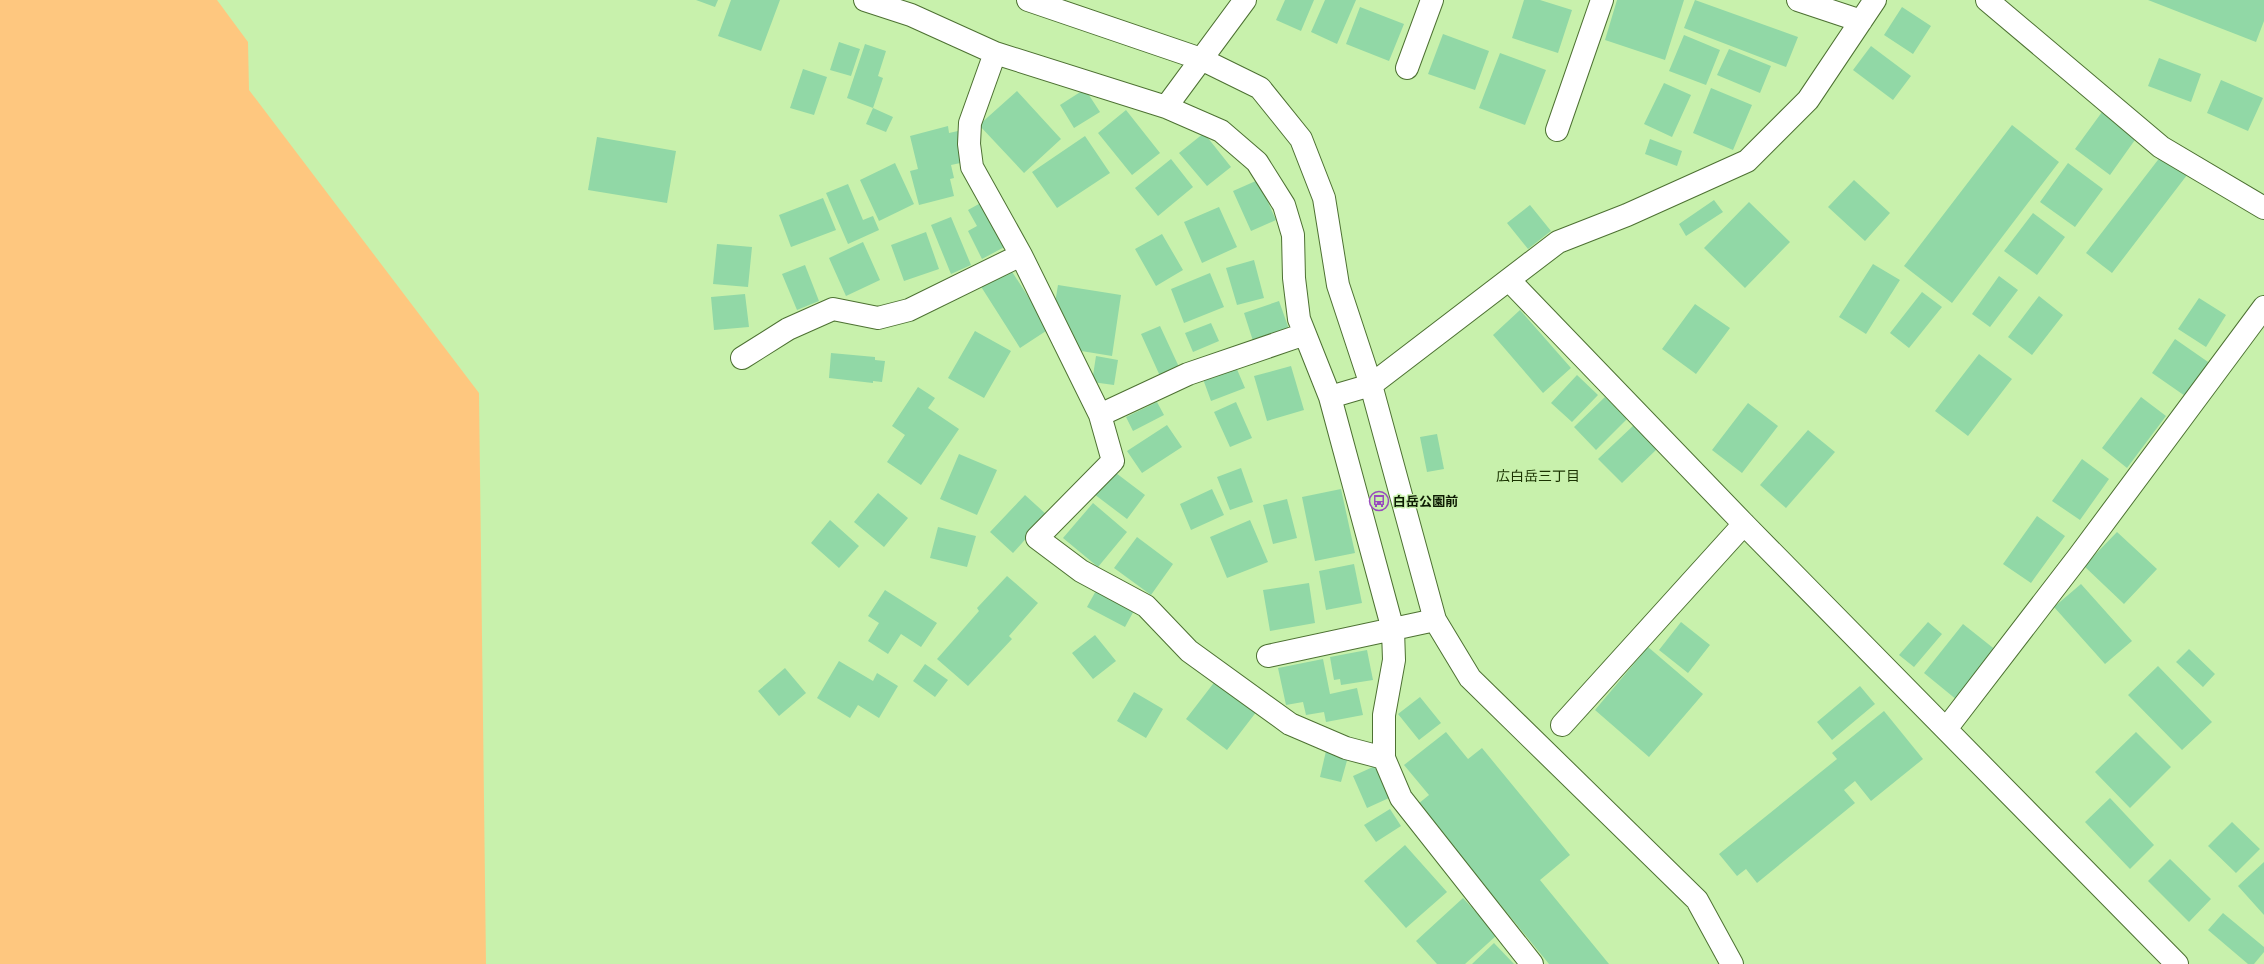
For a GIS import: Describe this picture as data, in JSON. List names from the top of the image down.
{
  "districts": ["広白岳三丁目"],
  "places": {
    "bus stop": ["白岳公園前"]
  }
}
